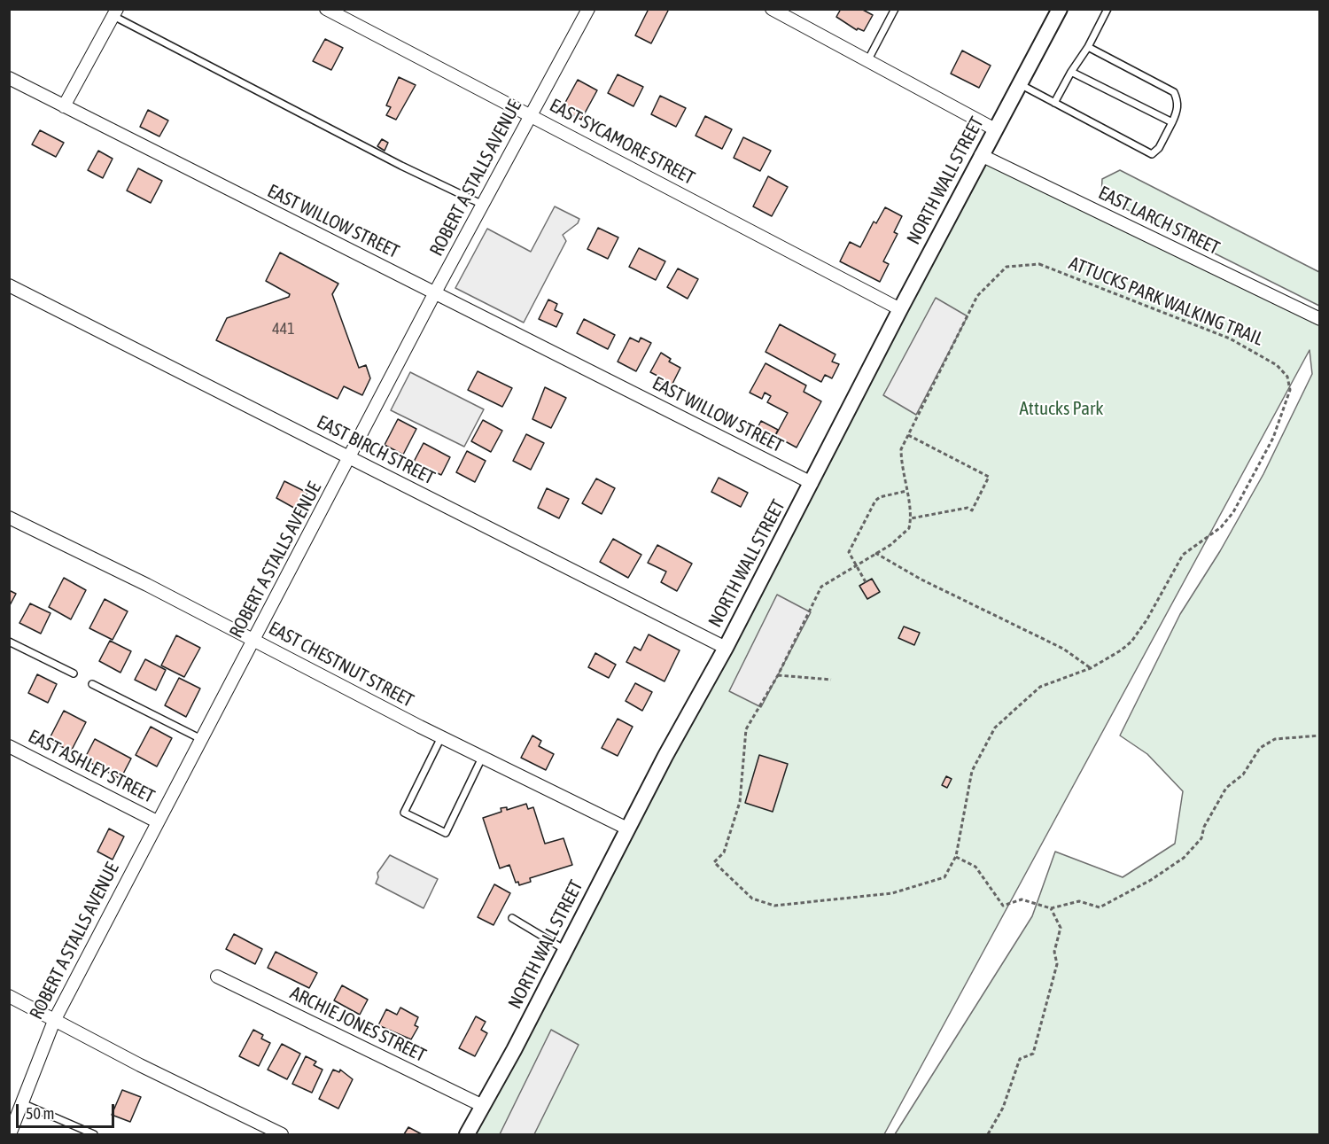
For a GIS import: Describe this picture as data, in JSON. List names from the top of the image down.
{
  "streets": {
    "street": [
      "EAST SYCAMORE STREET",
      "ROBERT A STALLS AVENUE",
      "NORTH WALL STREET",
      "EAST LARCH STREET",
      "EAST WILLOW STREET",
      "EAST BIRCH STREET",
      "EAST CHESTNUT STREET",
      "EAST ASHLEY STREET",
      "ARCHIE JONES STREET"
    ],
    "path": ["ATTUCKS PARK WALKING TRAIL"]
  },
  "crossings": [
    ["EAST SYCAMORE STREET", "ROBERT A STALLS AVENUE"],
    ["EAST SYCAMORE STREET", "NORTH WALL STREET"],
    ["ROBERT A STALLS AVENUE", "EAST WILLOW STREET"],
    ["ROBERT A STALLS AVENUE", "EAST BIRCH STREET"],
    ["ROBERT A STALLS AVENUE", "EAST CHESTNUT STREET"],
    ["ROBERT A STALLS AVENUE", "EAST ASHLEY STREET"],
    ["NORTH WALL STREET", "EAST LARCH STREET"],
    ["NORTH WALL STREET", "EAST WILLOW STREET"],
    ["NORTH WALL STREET", "EAST BIRCH STREET"],
    ["NORTH WALL STREET", "EAST CHESTNUT STREET"],
    ["NORTH WALL STREET", "ARCHIE JONES STREET"]
  ],
  "parks": ["Attucks Park"],
  "house_numbers": ["441"],
  "scale_bar": "50 m"
}
